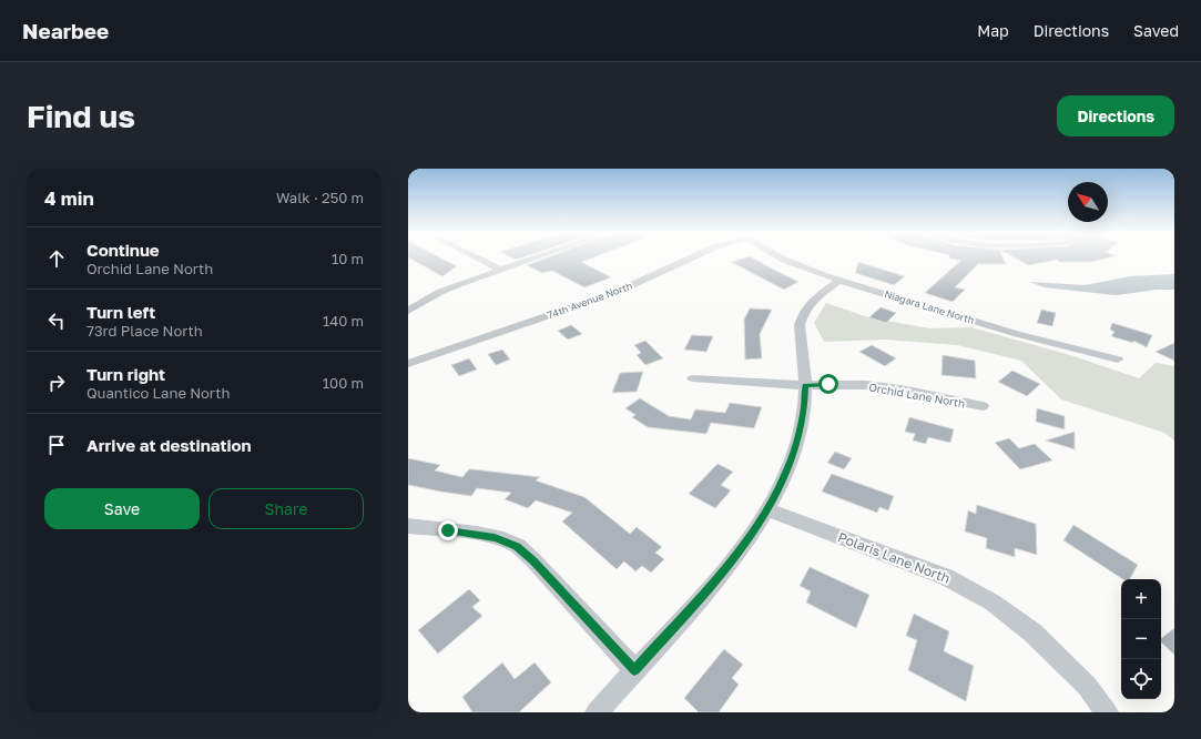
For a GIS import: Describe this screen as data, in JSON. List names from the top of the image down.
{
  "streets": {
    "street": [
      "74th Avenue North",
      "Niagara Lane North",
      "Orchid Lane North",
      "Polaris Lane North"
    ]
  },
  "north": "top left",
  "page": {
    "header": "Nearbee",
    "nav": ["Map", "Directions", "Saved"],
    "buttons": [
      "Directions",
      ["Save", "Share"]
    ],
    "title": "Find us",
    "heading": ["4 min", "Walk · 250 m"],
    "list": [
      ["Continue", "Orchid Lane North", "10 m"],
      ["Turn left", "73rd Place North", "140 m"],
      ["Turn right", "Quantico Lane North", "100 m"],
      "Arrive at destination"
    ],
    "map_buttons": ["+", "−"]
  }
}
